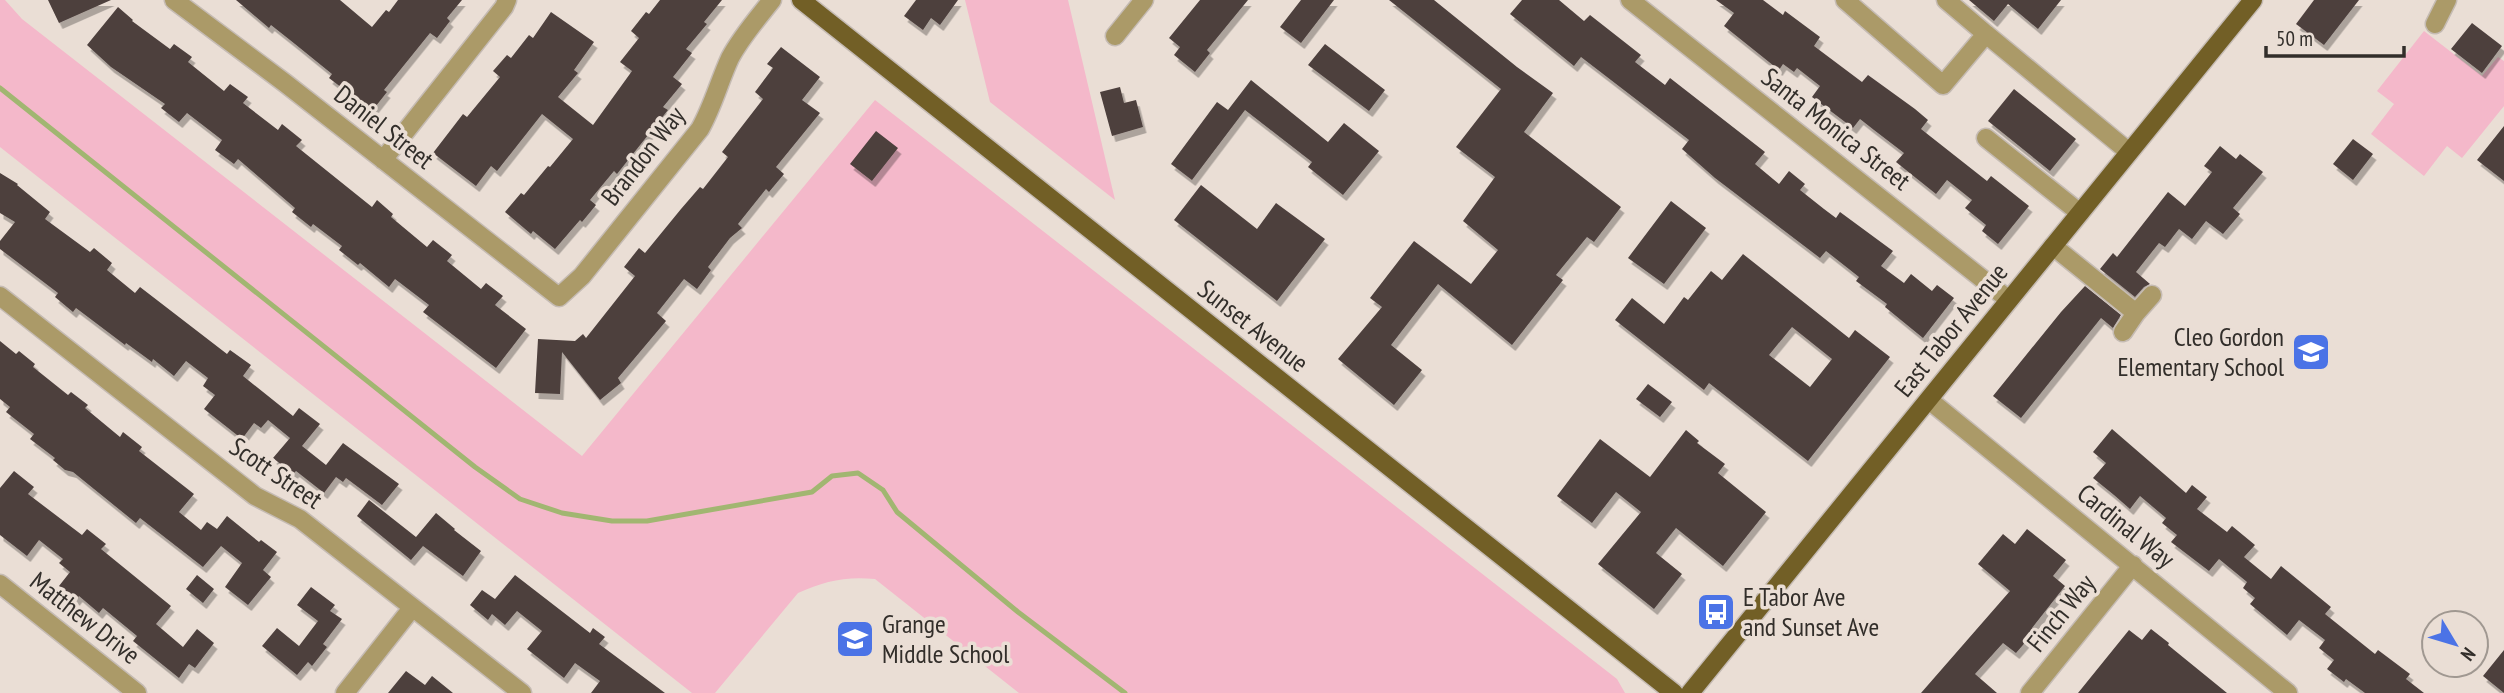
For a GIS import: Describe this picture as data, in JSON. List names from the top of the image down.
{
  "streets": {
    "main road": ["Sunset Avenue", "East Tabor Avenue"],
    "street": [
      "Daniel Street",
      "Santa Monica Street",
      "Brandon Way",
      "Scott Street",
      "Cardinal Way",
      "Finch Way",
      "Matthew Drive"
    ]
  },
  "crossings": [
    ["Daniel Street", "Brandon Way"],
    ["Santa Monica Street", "East Tabor Avenue"],
    ["East Tabor Avenue", "Cardinal Way"],
    ["Cardinal Way", "Finch Way"]
  ],
  "places": {
    "school or university": ["Cleo Gordon Elementary School", "Grange Middle School"],
    "bus stop": ["E Tabor Ave and Sunset Ave"]
  },
  "scale_bar": "50 m",
  "north": "bottom right"
}
